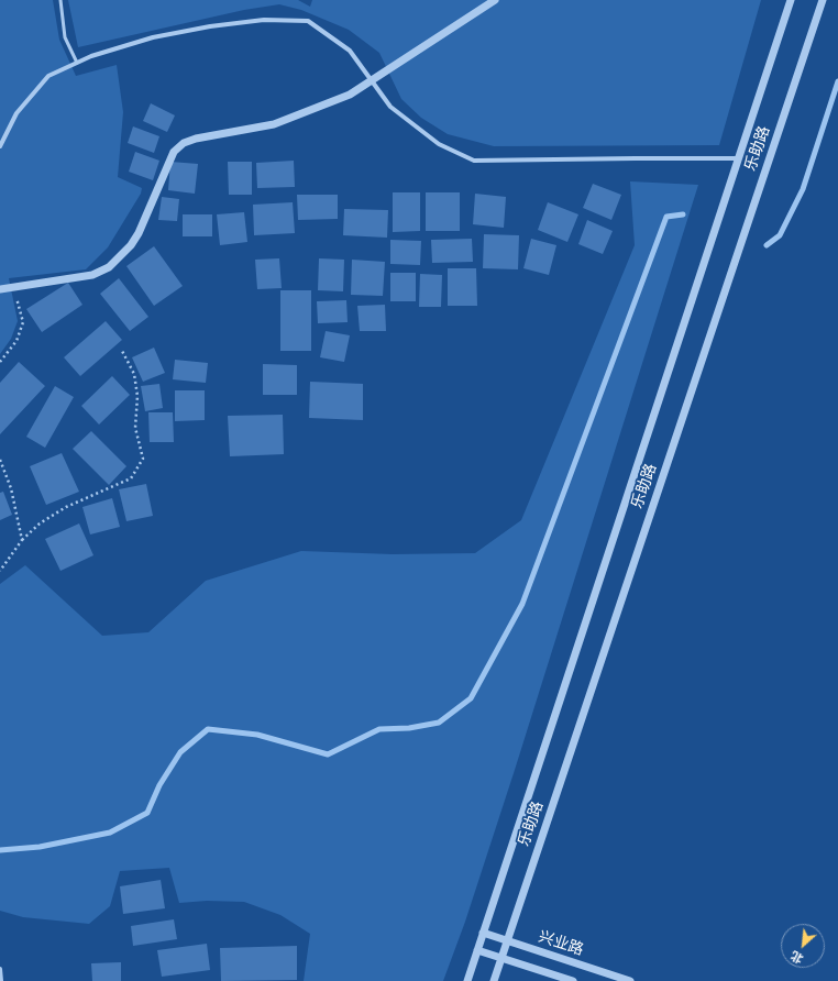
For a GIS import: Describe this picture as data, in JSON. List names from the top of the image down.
{
  "streets": {
    "street": ["乐助路", "兴业路"]
  },
  "crossings": [
    ["乐助路", "兴业路"]
  ],
  "north": "bottom left"
}
